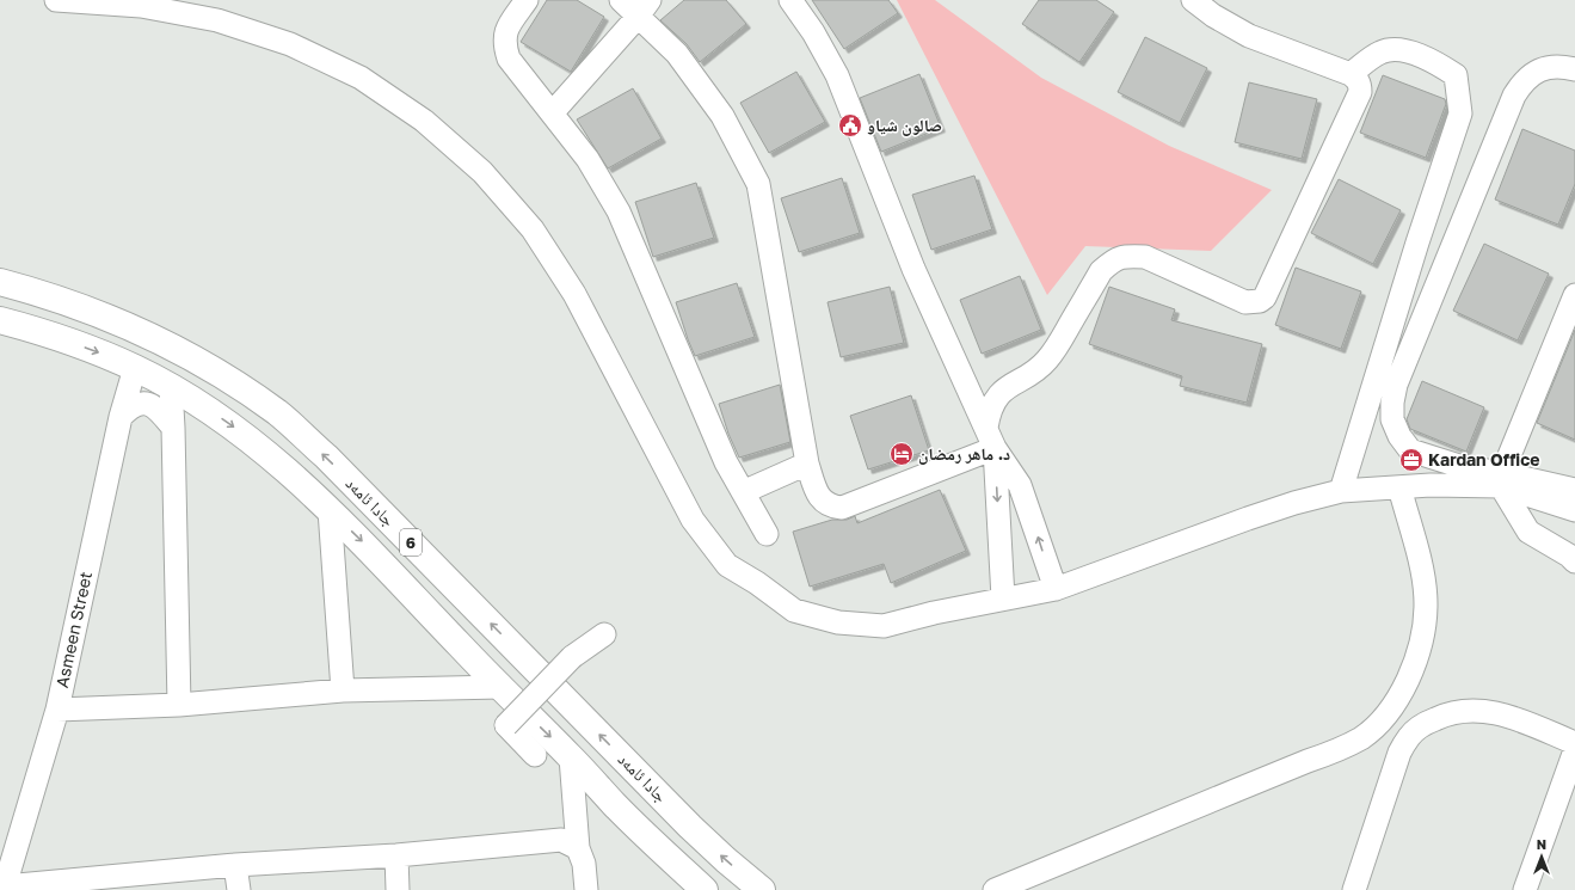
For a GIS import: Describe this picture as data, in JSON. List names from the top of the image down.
{
  "streets": {
    "main road": ["جادا ئامەد", "6"],
    "street": ["Asmeen Street"]
  },
  "crossings": [
    ["جادا ئامەد", "Asmeen Street"]
  ],
  "places": {
    "public building": ["صالون شياو"],
    "hotel": ["د. ماهر رمضان"],
    "office": ["Kardan Office"]
  },
  "north": "top"
}
